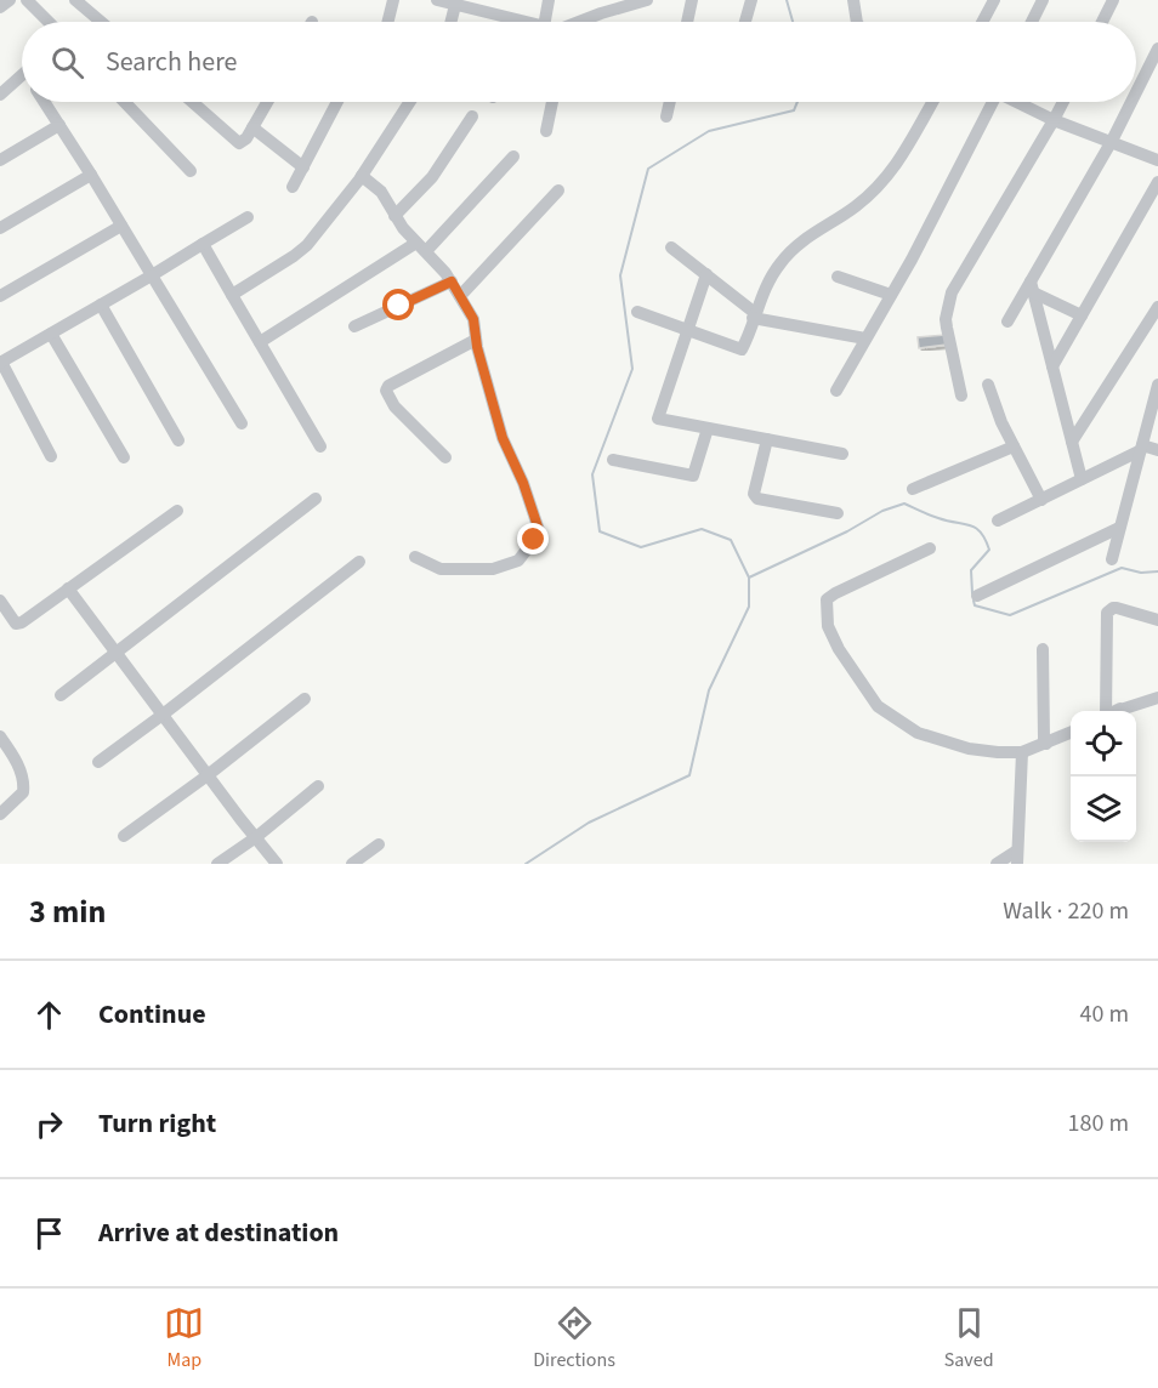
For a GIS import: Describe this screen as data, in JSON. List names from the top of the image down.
{
  "page": {
    "search": "Search here",
    "heading": ["3 min", "Walk · 220 m"],
    "list": [
      ["Continue", "40 m"],
      ["Turn right", "180 m"],
      "Arrive at destination"
    ],
    "nav": ["Map", "Directions", "Saved"]
  }
}
